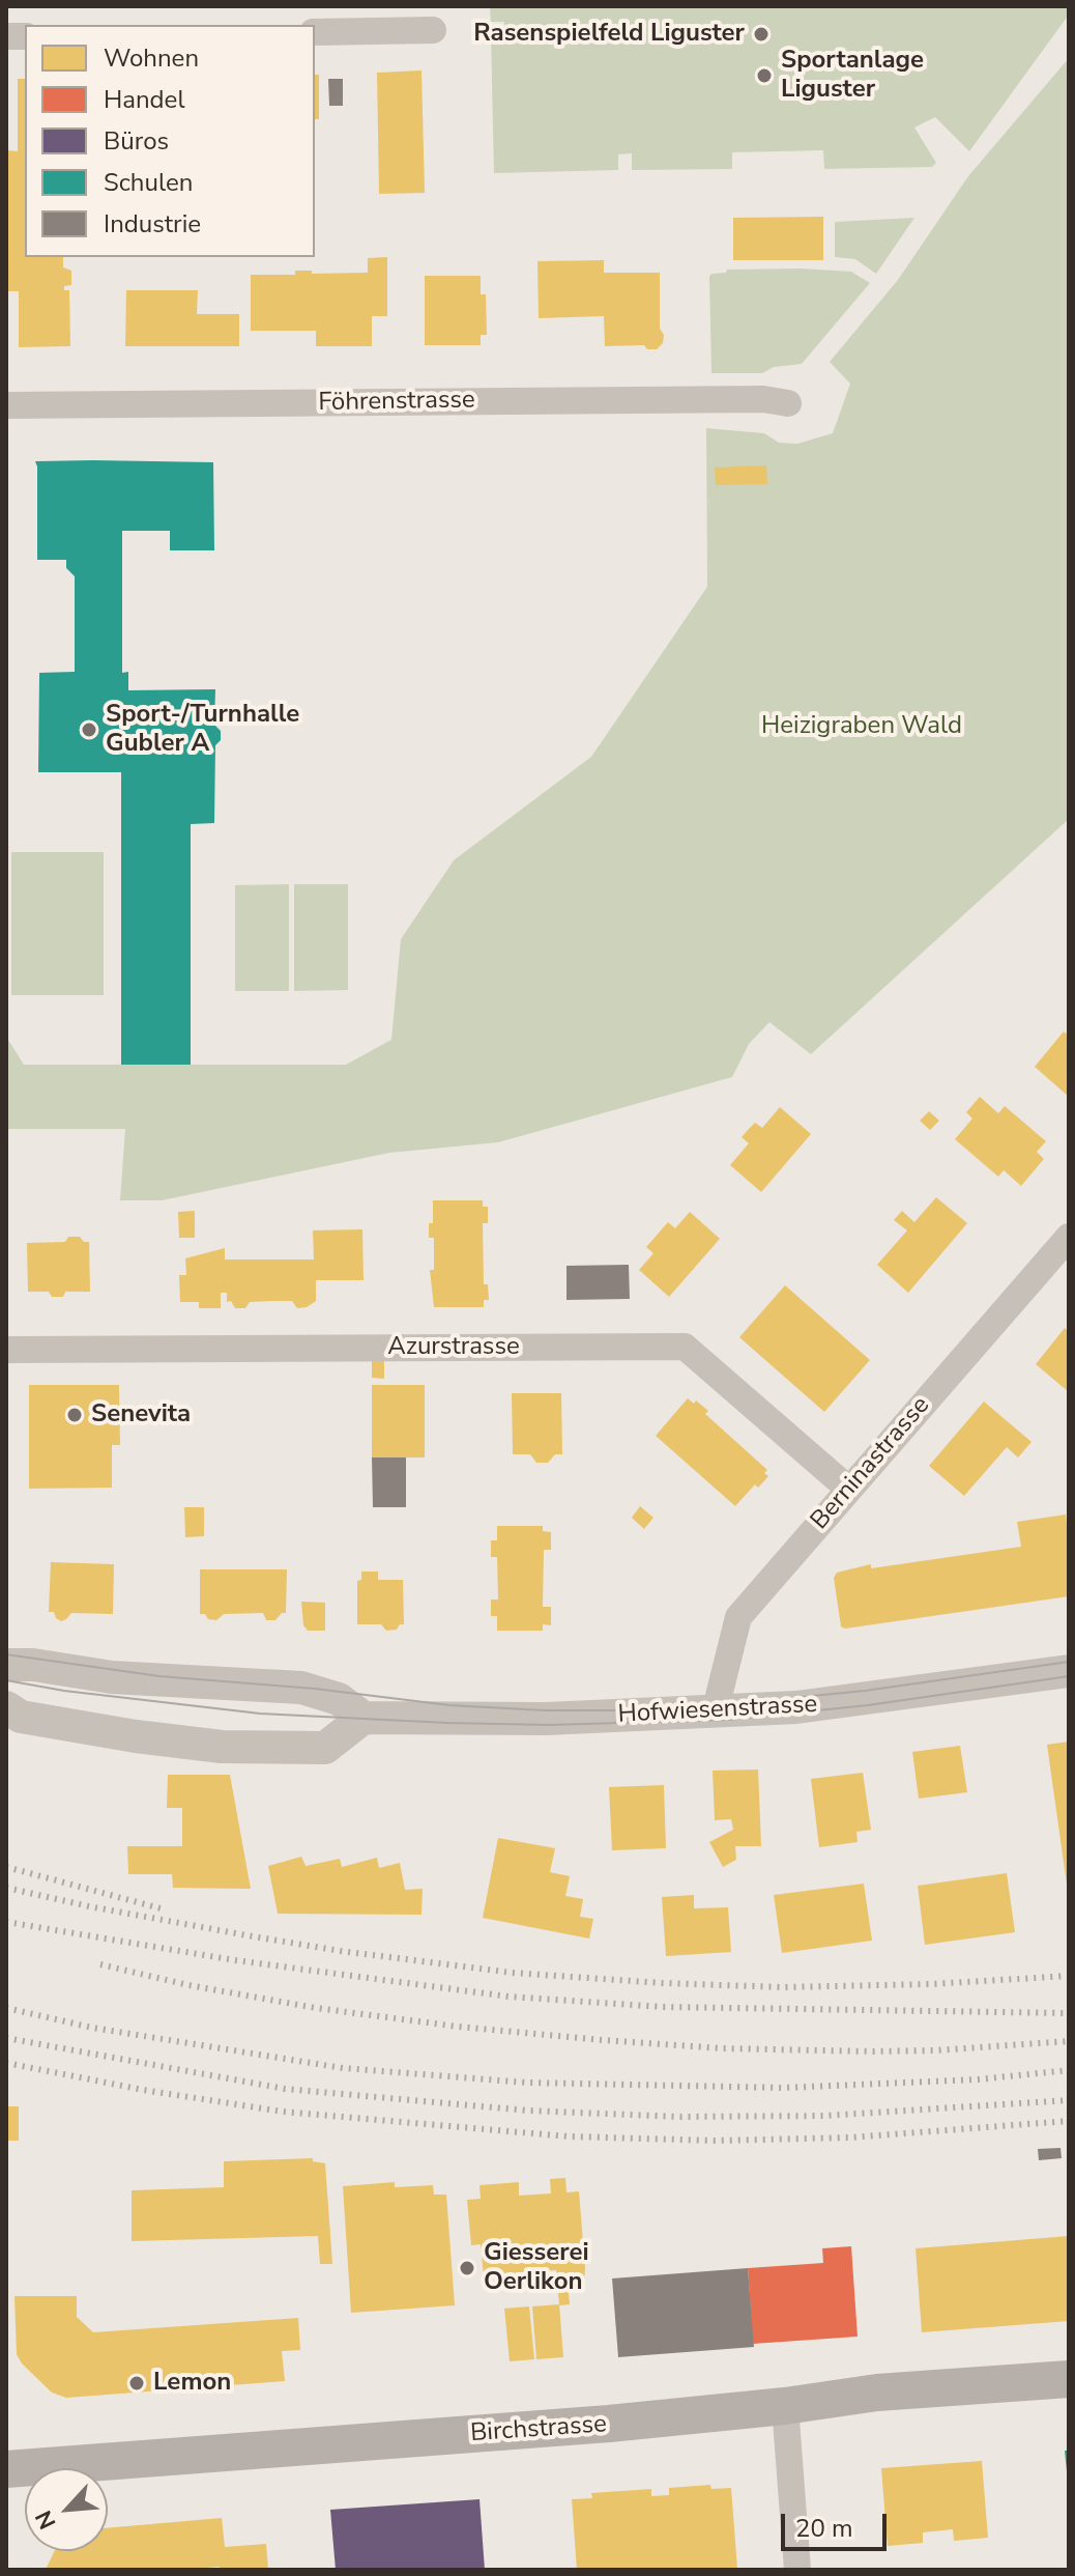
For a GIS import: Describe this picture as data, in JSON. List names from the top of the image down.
{
  "streets": {
    "main road": ["Birchstrasse"],
    "street": [
      "Föhrenstrasse",
      "Azurstrasse",
      "Berninastrasse",
      "Hofwiesenstrasse"
    ]
  },
  "crossings": [
    ["Azurstrasse", "Berninastrasse"],
    ["Berninastrasse", "Hofwiesenstrasse"]
  ],
  "parks": ["Heizigraben Wald"],
  "places": [
    "Rasenspielfeld Liguster",
    "Sportanlage Liguster",
    "Sport-/Turnhalle Gubler A",
    "Senevita",
    "Giesserei Oerlikon",
    "Lemon"
  ],
  "legend": [
    "Wohnen",
    "Handel",
    "Büros",
    "Schulen",
    "Industrie"
  ],
  "scale_bar": "20 m",
  "north": "bottom left"
}
